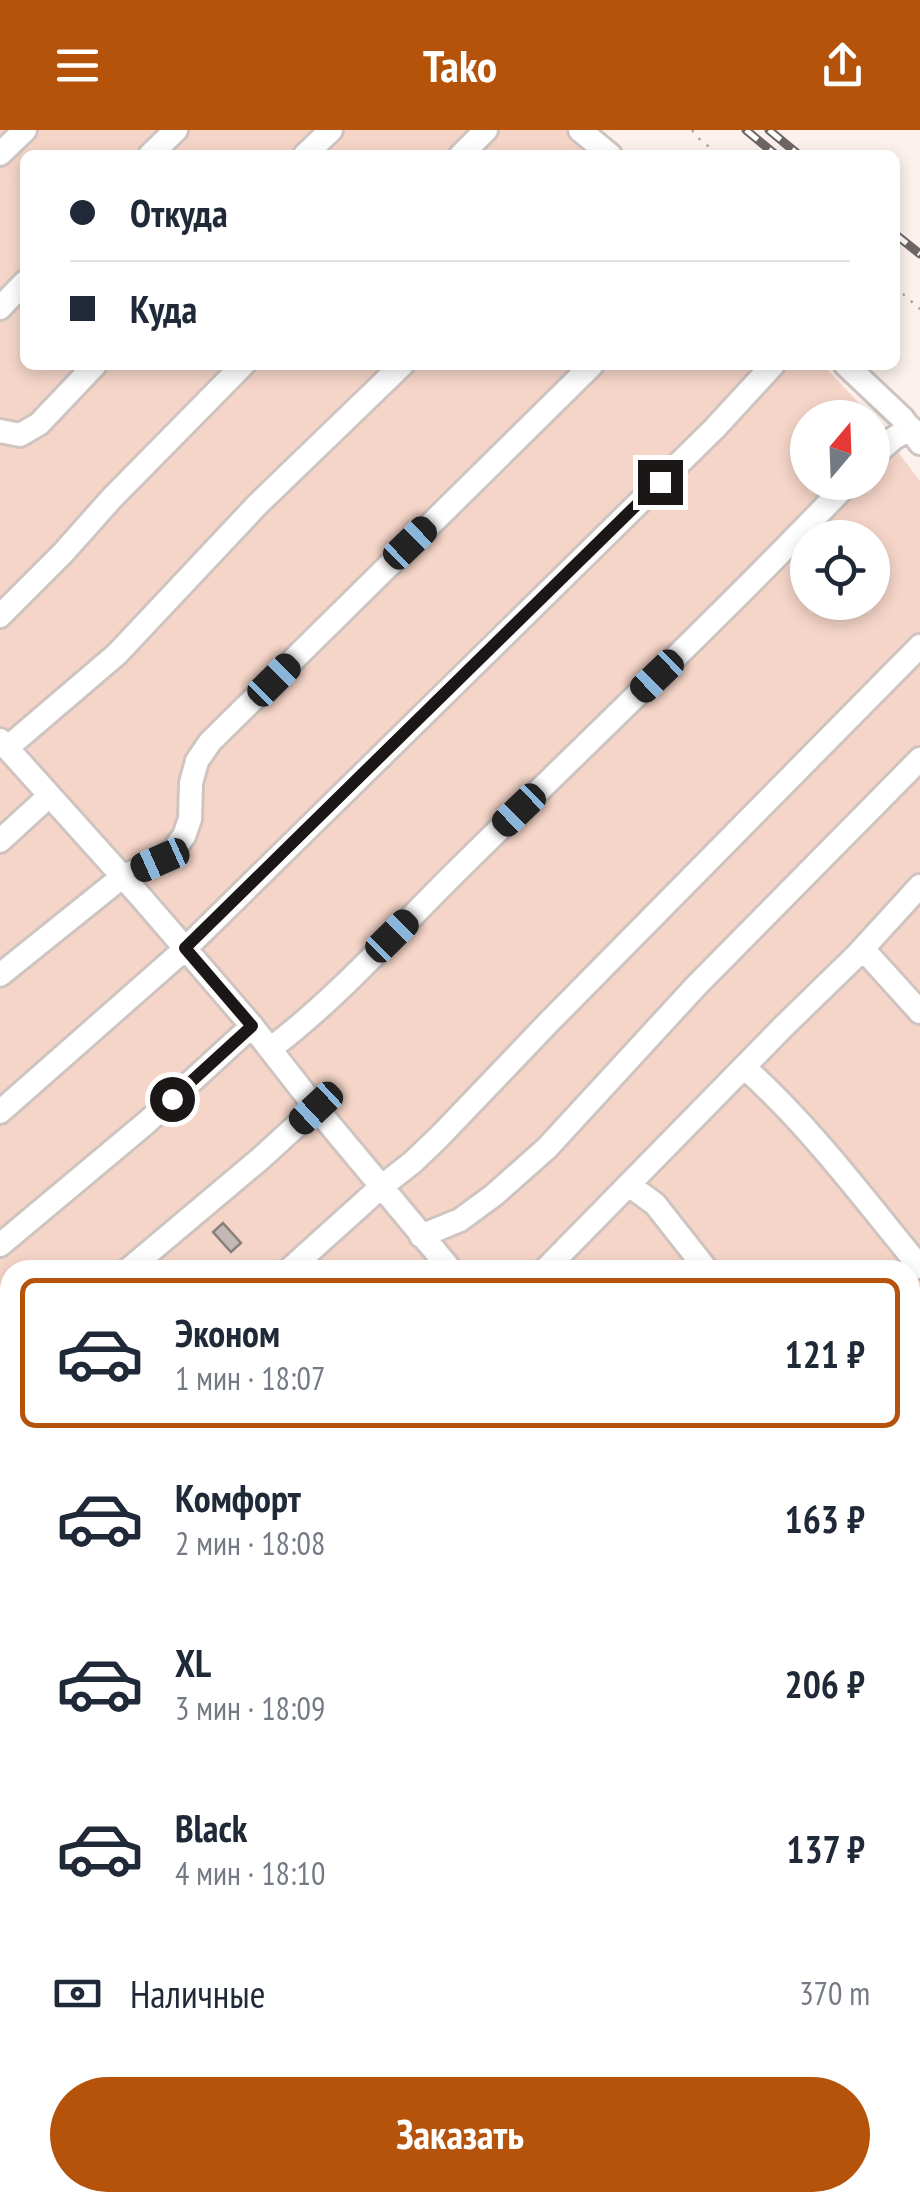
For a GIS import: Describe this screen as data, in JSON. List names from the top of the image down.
{
  "north": "top",
  "page": {
    "header": "Tako",
    "banner": ["Откуда", "Куда"],
    "list": [
      {
        "name": "Эконом",
        "note": "1 мин · 18:07",
        "value": "121 ₽"
      },
      {
        "name": "Комфорт",
        "note": "2 мин · 18:08",
        "value": "163 ₽"
      },
      {
        "name": "XL",
        "note": "3 мин · 18:09",
        "value": "206 ₽"
      },
      {
        "name": "Black",
        "note": "4 мин · 18:10",
        "value": "137 ₽"
      }
    ],
    "pay": ["Наличные", "370 m"],
    "buttons": "Заказать"
  }
}
